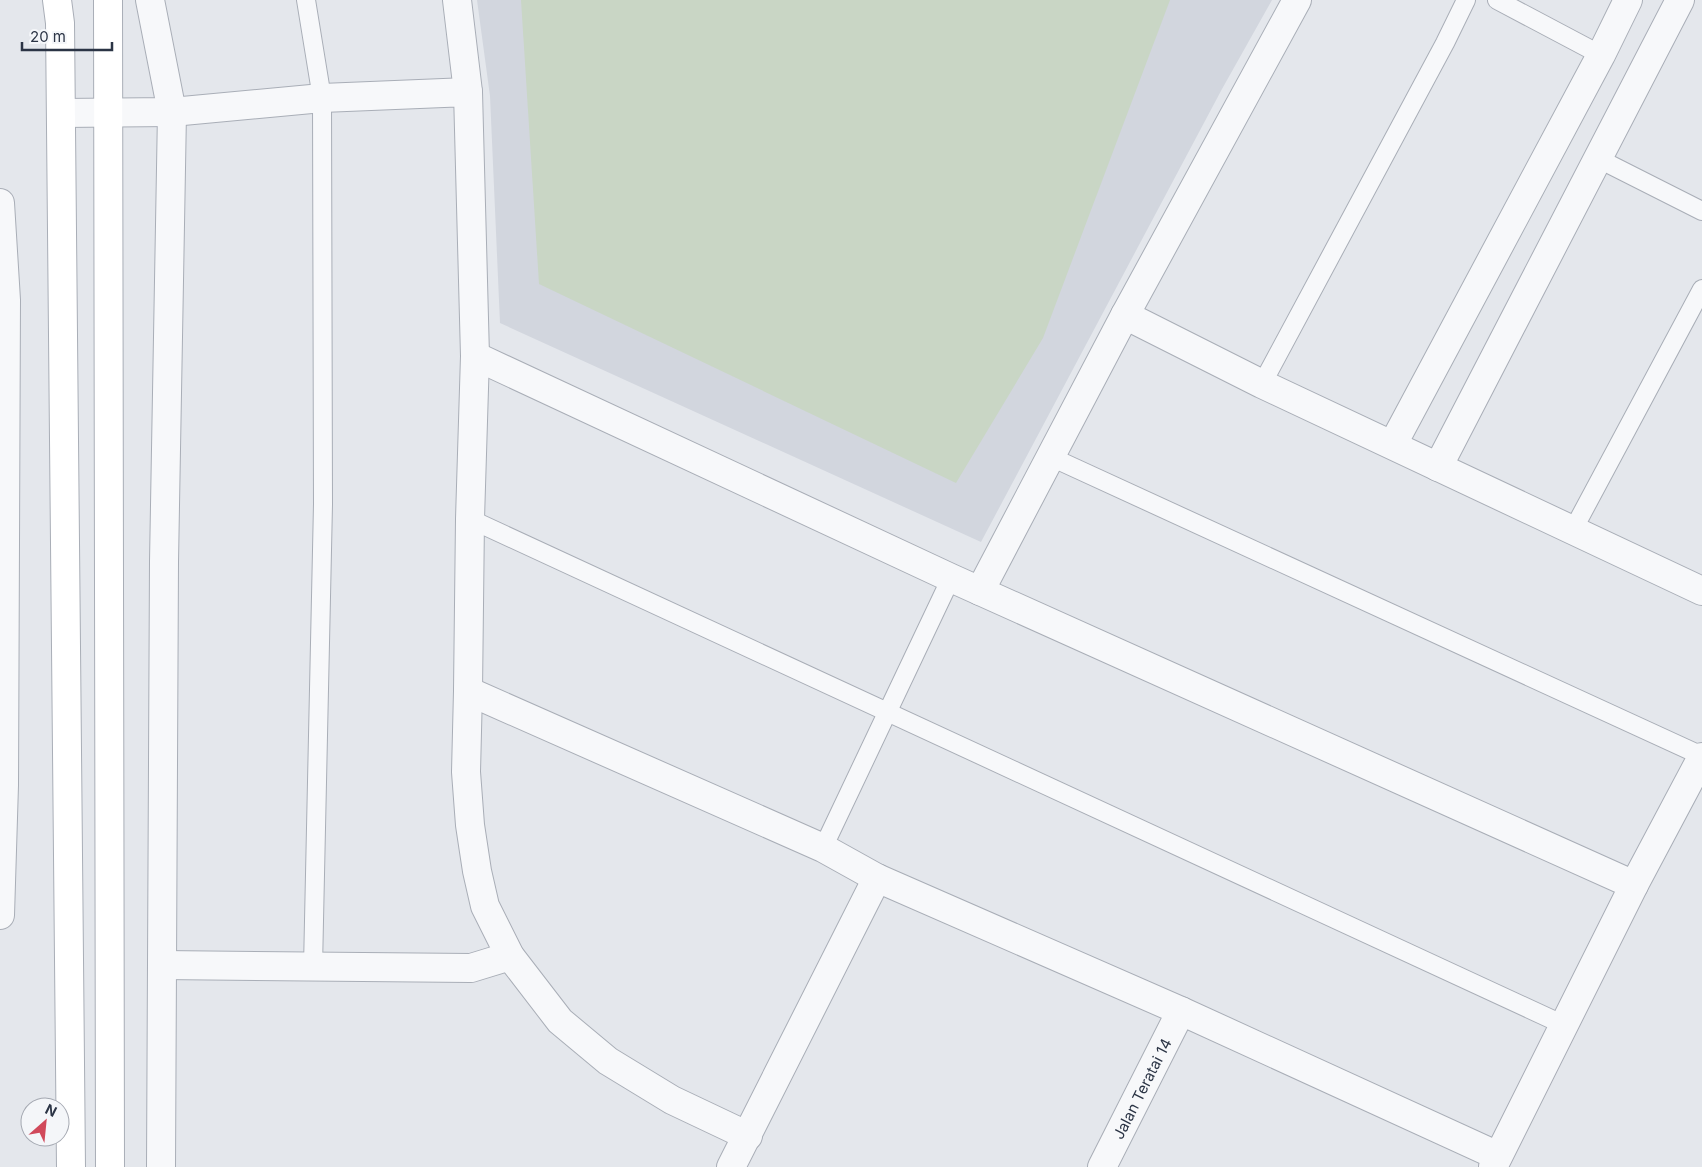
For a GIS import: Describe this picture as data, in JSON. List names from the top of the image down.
{
  "streets": {
    "street": ["Jalan Teratai 14"]
  },
  "scale_bar": "20 m",
  "north": "top right"
}
